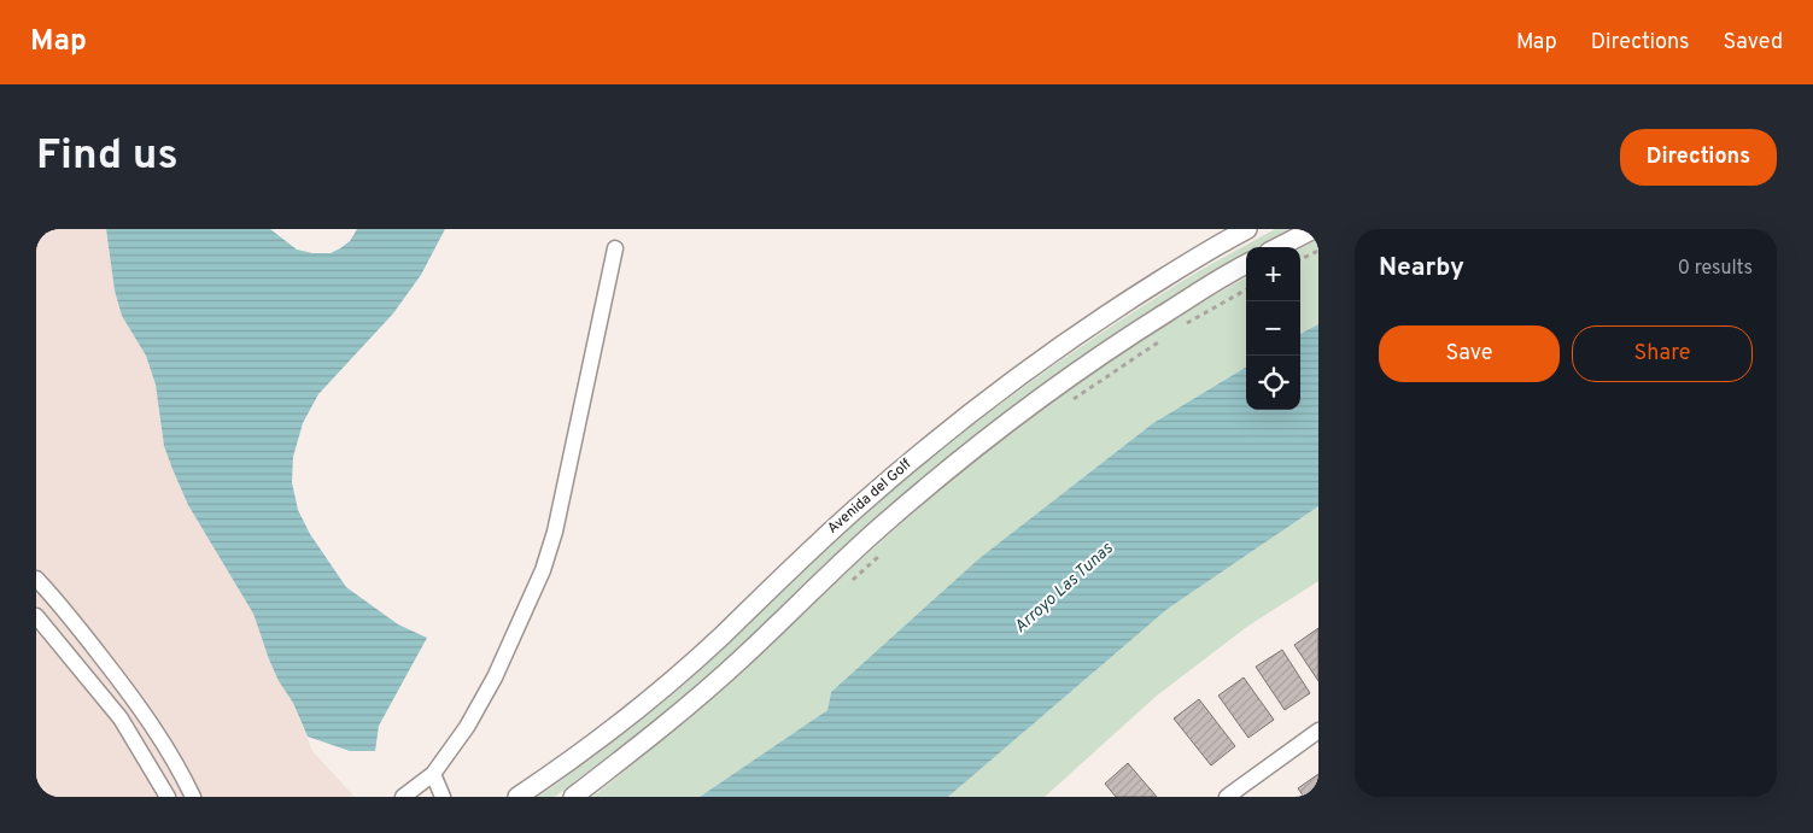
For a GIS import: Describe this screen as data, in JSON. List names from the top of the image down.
{
  "streets": {
    "street": ["Avenida del Golf"]
  },
  "water": ["Arroyo Las Tunas"],
  "page": {
    "header": "Map",
    "nav": ["Map", "Directions", "Saved"],
    "buttons": [
      "Directions",
      ["Save", "Share"]
    ],
    "title": "Find us",
    "heading": ["Nearby", "0 results"],
    "map_buttons": ["+", "−"]
  }
}
